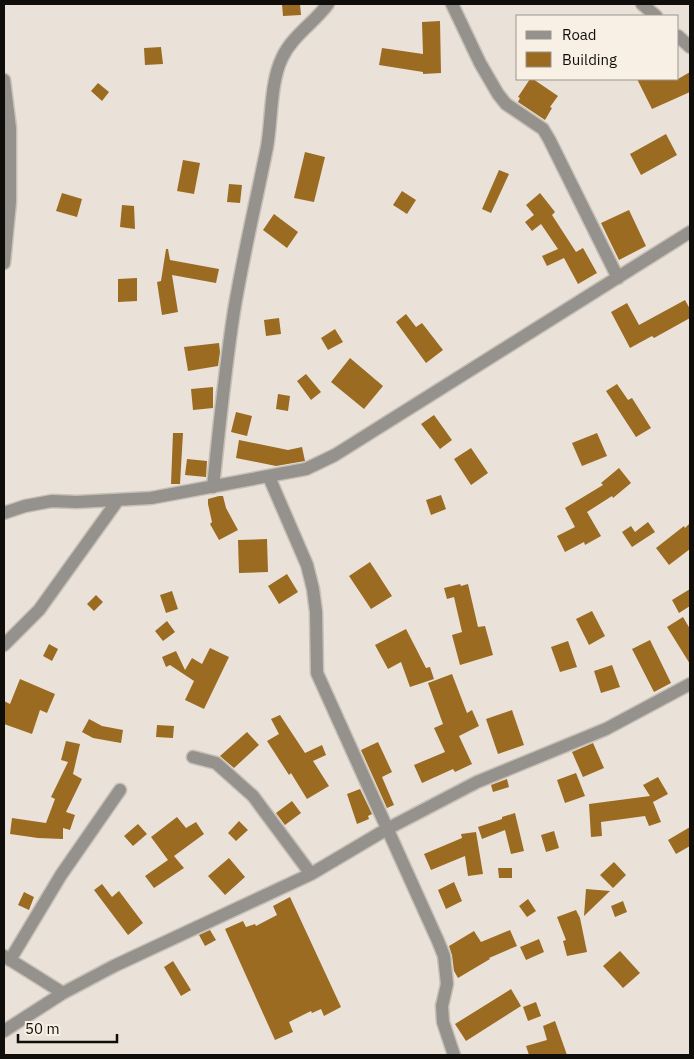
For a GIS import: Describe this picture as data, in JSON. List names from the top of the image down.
{
  "legend": ["Road", "Building"],
  "scale_bar": "50 m"
}
